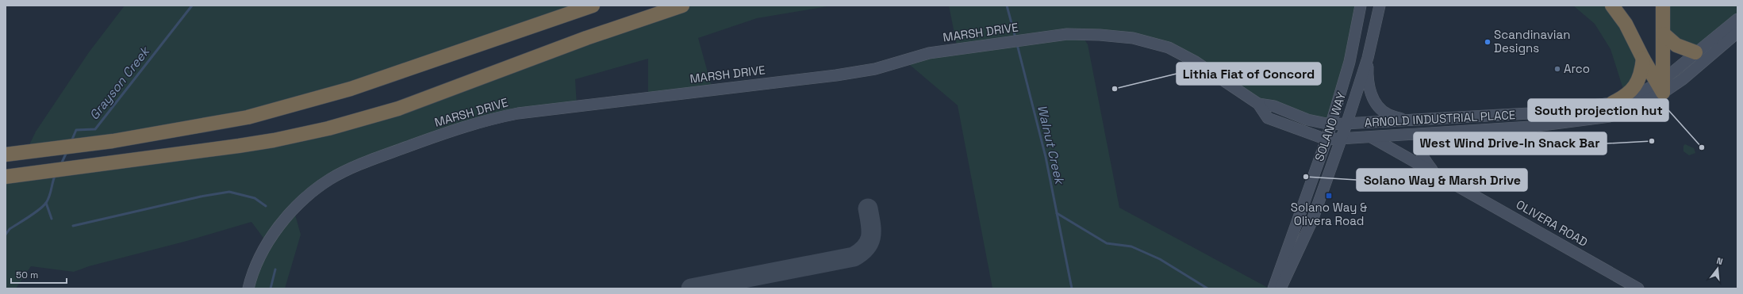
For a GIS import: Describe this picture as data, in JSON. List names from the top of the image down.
{
  "streets": {
    "street": [
      "MARSH DRIVE",
      "ARNOLD INDUSTRIAL PLACE",
      "SOLANO WAY",
      "OLIVERA ROAD"
    ]
  },
  "crossings": [
    ["MARSH DRIVE", "ARNOLD INDUSTRIAL PLACE"],
    ["MARSH DRIVE", "SOLANO WAY"],
    ["ARNOLD INDUSTRIAL PLACE", "SOLANO WAY"],
    ["ARNOLD INDUSTRIAL PLACE", "OLIVERA ROAD"]
  ],
  "water": ["Grayson Creek", "Walnut Creek"],
  "places": {
    "other": [
      "Scandinavian Designs",
      "Arco",
      "Lithia Fiat of Concord",
      "West Wind Drive-In Snack Bar",
      "South projection hut",
      "Solano Way & Marsh Drive"
    ],
    "transit": ["Solano Way & Olivera Road"]
  },
  "scale_bar": "50 m",
  "north": "top"
}
